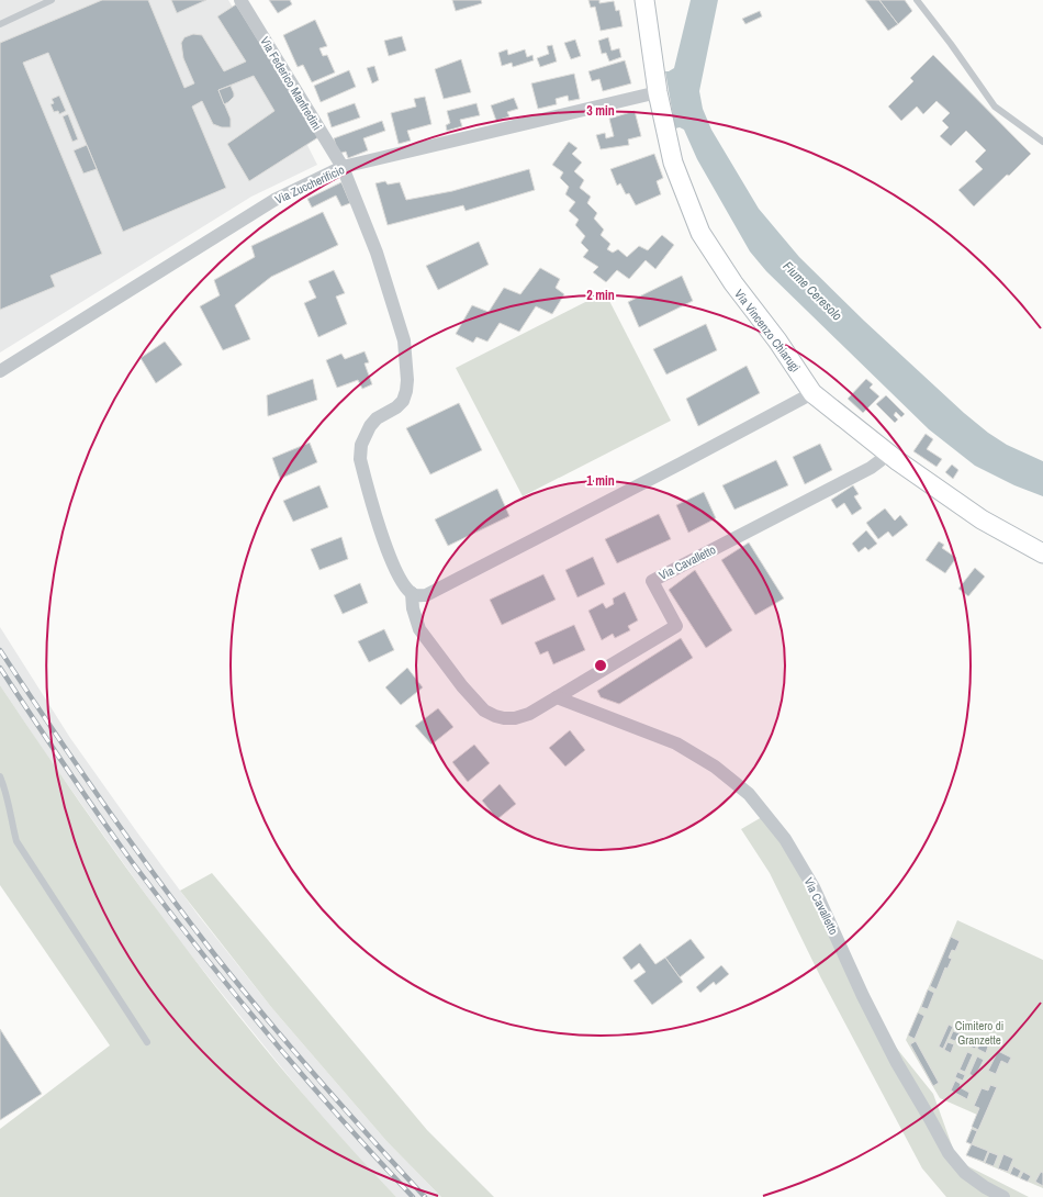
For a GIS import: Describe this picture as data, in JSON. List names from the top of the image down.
{
  "streets": {
    "street": [
      "Via Federico Manfredini",
      "Via Zuccherificio",
      "Via Vincenzo Chiarugi",
      "Via Cavalletto"
    ]
  },
  "crossings": [
    ["Via Federico Manfredini", "Via Zuccherificio"],
    ["Via Federico Manfredini", "Via Cavalletto"],
    ["Via Zuccherificio", "Via Vincenzo Chiarugi"],
    ["Via Vincenzo Chiarugi", "Via Cavalletto"]
  ],
  "water": ["Fiume Ceresolo"],
  "parks": ["Cimitero di Granzette"],
  "rings": ["3 min", "2 min", "1 min"]
}
